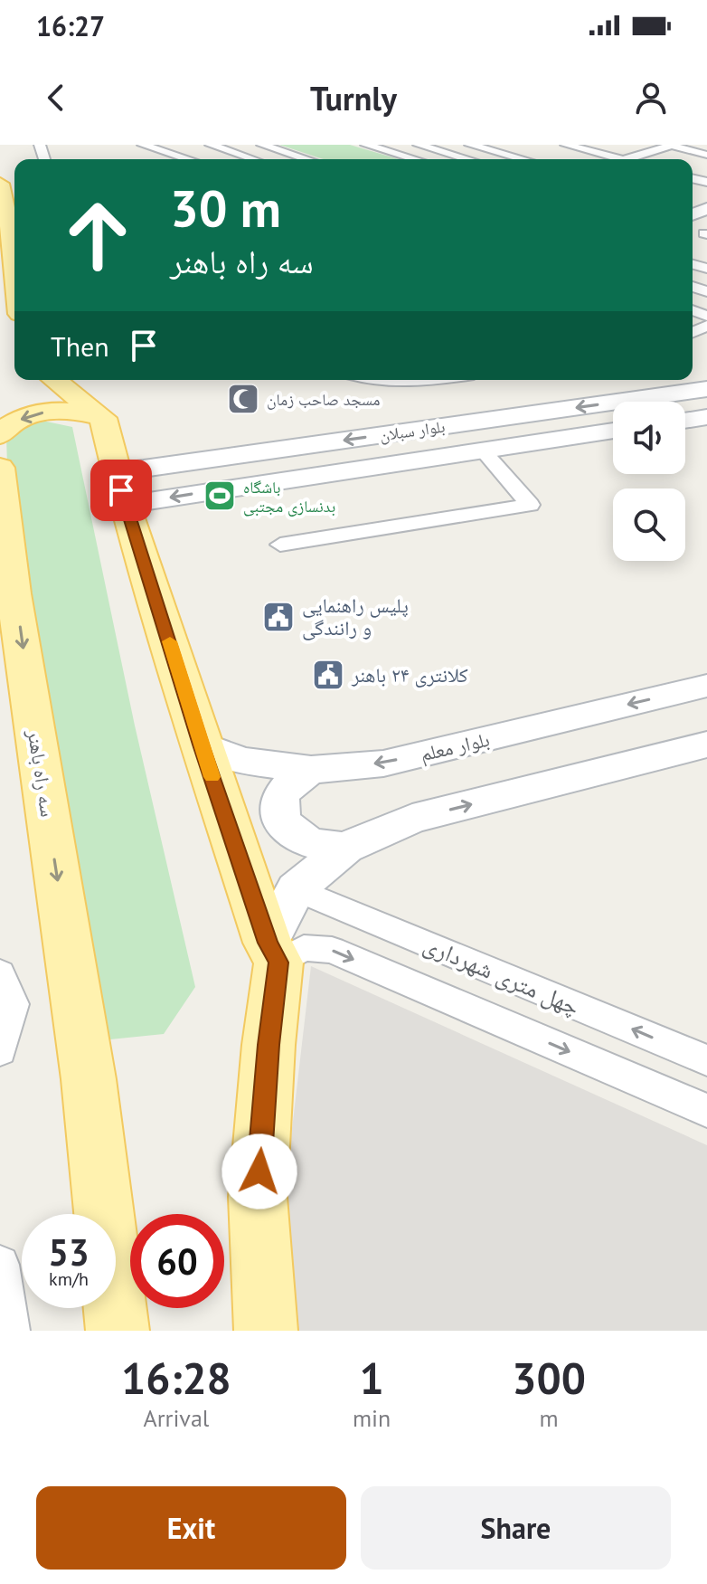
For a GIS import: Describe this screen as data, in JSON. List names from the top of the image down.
{
  "streets": {
    "main road": ["سه راه باهنر"],
    "street": ["بلوار سبلان", "بلوار معلم", "چهل متری شهرداری"]
  },
  "places": {
    "mosque": ["مسجد صاحب زمان"],
    "sports": ["باشگاه بدنسازی مجتبی"],
    "public building": ["پلیس راهنمایی و رانندگی", "کلانتری ۲۴ باهنر"]
  },
  "page": {
    "status": "16:27",
    "header": "Turnly",
    "turn": ["30 m", "سه راه باهنر"],
    "then": "Then",
    "speed": "53 km/h",
    "limit": "60",
    "eta": [
      "16:28",
      "Arrival",
      "1",
      "min",
      "300",
      "m"
    ],
    "buttons": ["Exit", "Share"]
  }
}
